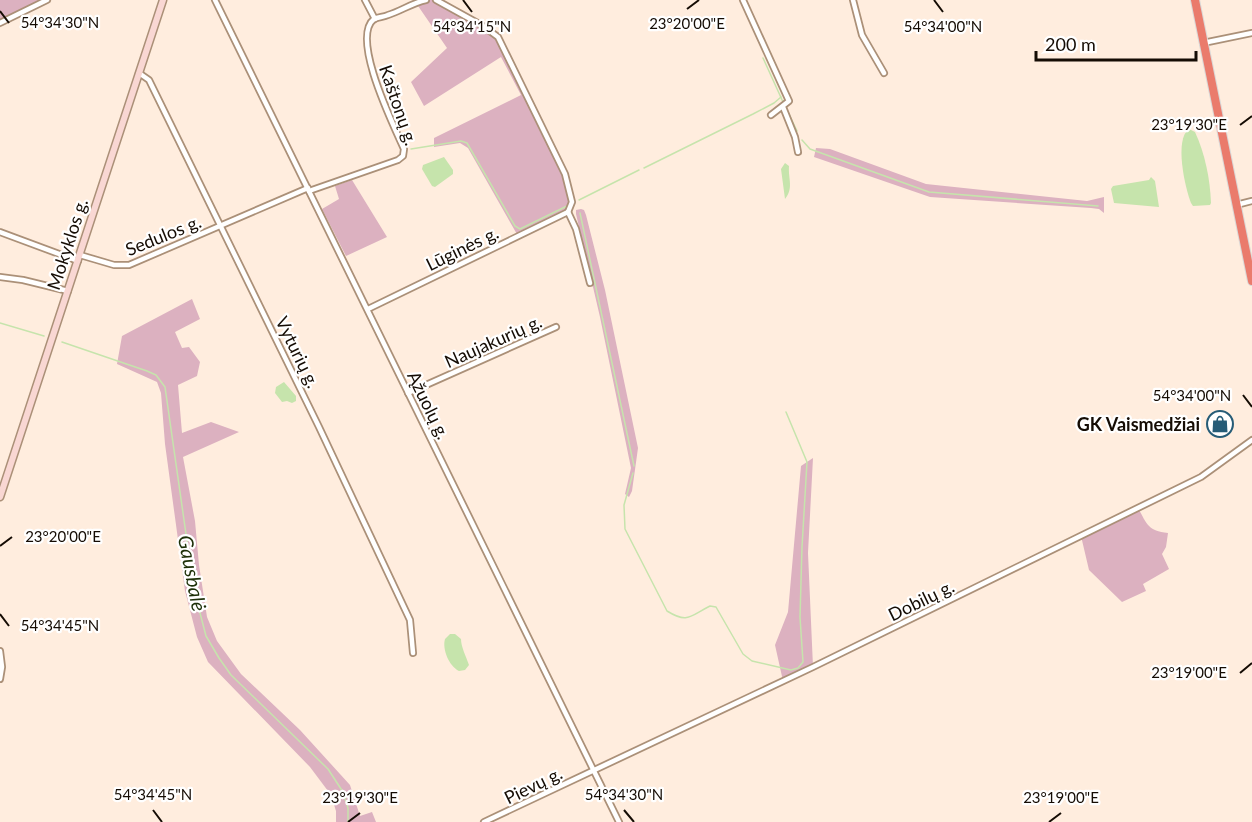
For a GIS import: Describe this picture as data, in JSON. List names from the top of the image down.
{
  "streets": {
    "main road": ["Mokyklos g."],
    "street": [
      "Kaštonų g.",
      "Sedulos g.",
      "Lūginės g.",
      "Naujakurių g.",
      "Vyturių g.",
      "Ąžuolų g.",
      "Dobilų g.",
      "Pievų g."
    ]
  },
  "crossings": [
    ["Kaštonų g.", "Sedulos g."],
    ["Kaštonų g.", "Ąžuolų g."],
    ["Sedulos g.", "Mokyklos g."],
    ["Sedulos g.", "Vyturių g."],
    ["Sedulos g.", "Ąžuolų g."],
    ["Mokyklos g.", "Vyturių g."],
    ["Lūginės g.", "Ąžuolų g."],
    ["Naujakurių g.", "Ąžuolų g."],
    ["Ąžuolų g.", "Dobilų g."],
    ["Ąžuolų g.", "Pievų g."],
    ["Dobilų g.", "Pievų g."]
  ],
  "water": ["Gausbalė"],
  "places": {
    "shop": ["GK Vaismedžiai"]
  },
  "scale_bar": "200 m",
  "coordinates": [
    "54°34'30\"N",
    "23°20'00\"E",
    "54°34'15\"N",
    "54°34'00\"N",
    "23°19'30\"E",
    "54°34'45\"N",
    "23°19'00\"E"
  ]
}
